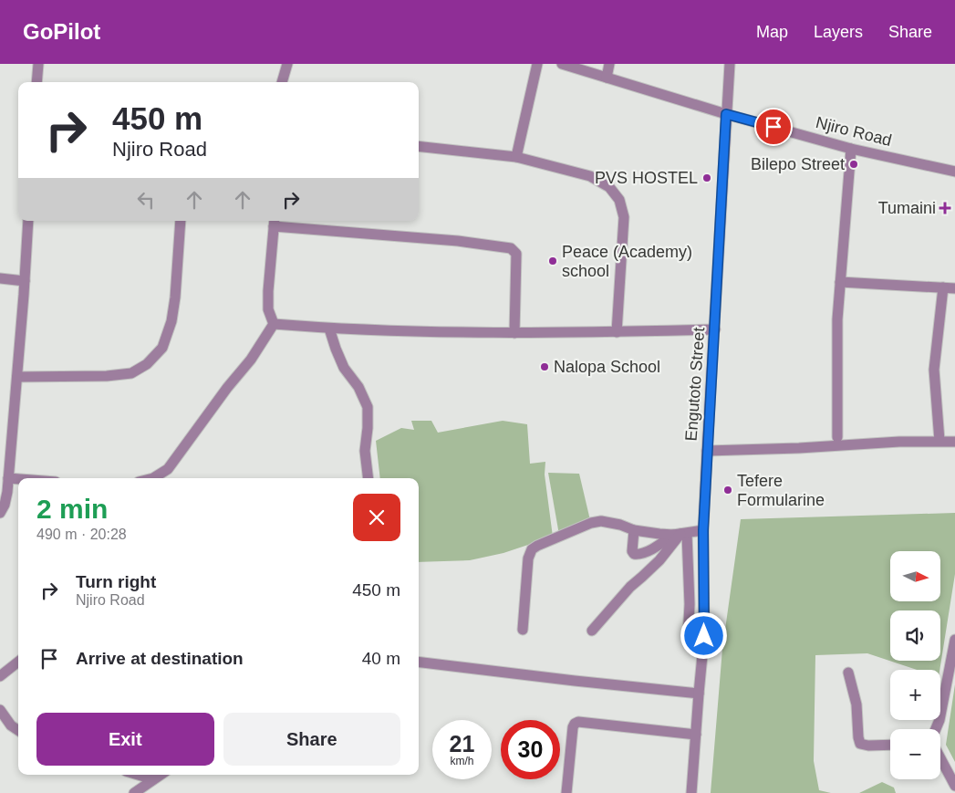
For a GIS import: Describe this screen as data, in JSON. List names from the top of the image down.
{
  "streets": {
    "street": ["Njiro Road", "Engutoto Street"]
  },
  "crossings": [
    ["Njiro Road", "Engutoto Street"]
  ],
  "places": {
    "other": [
      "Bilepo Street",
      "PVS HOSTEL",
      "Peace (Academy) school",
      "Nalopa School",
      "Tefere Formularine"
    ],
    "health": ["Tumaini"]
  },
  "north": "right",
  "page": {
    "header": "GoPilot",
    "nav": ["Map", "Layers", "Share"],
    "turn": ["450 m", "Njiro Road"],
    "heading": ["2 min", "490 m · 20:28"],
    "map_buttons": ["+", "−"],
    "list": [
      {
        "name": "Turn right",
        "note": "Njiro Road",
        "value": "450 m"
      },
      {
        "name": "Arrive at destination",
        "value": "40 m"
      }
    ],
    "buttons": ["Exit", "Share"],
    "speed": "21 km/h",
    "limit": "30"
  }
}
